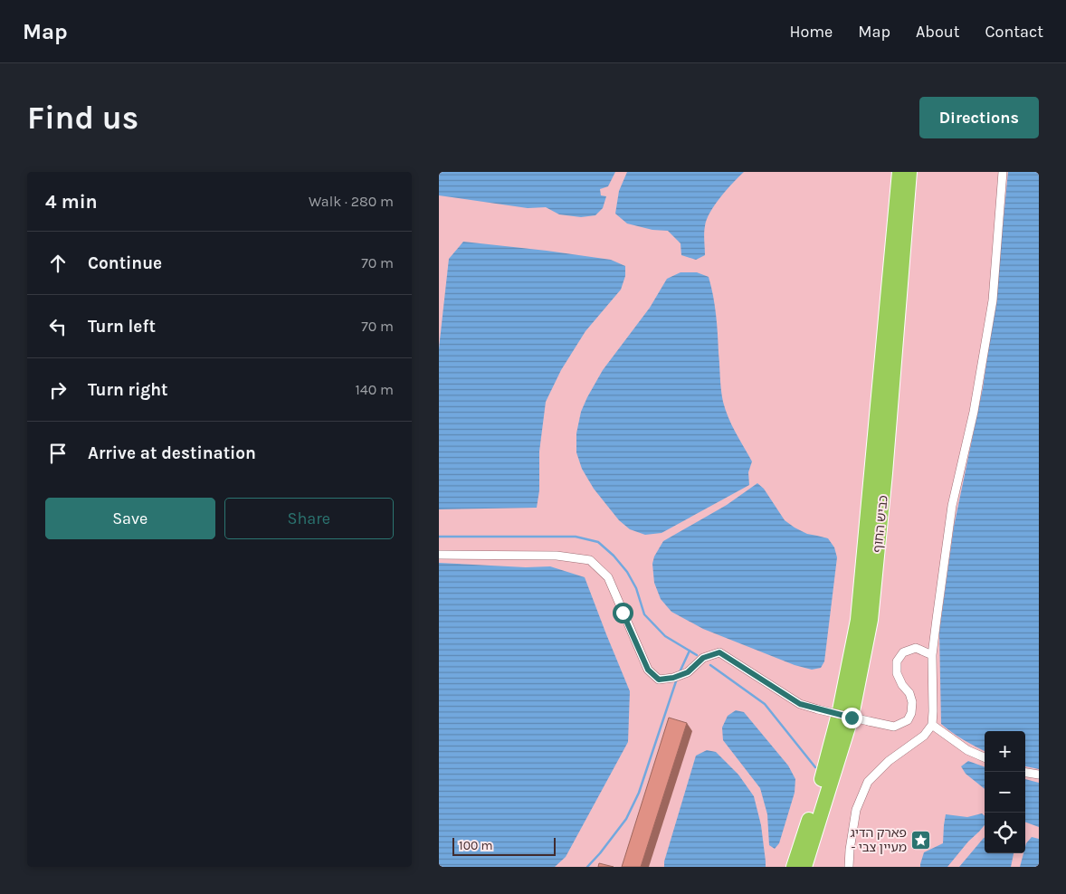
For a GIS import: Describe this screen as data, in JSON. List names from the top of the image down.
{
  "streets": {
    "highway": ["כביש החוף"]
  },
  "places": {
    "place": ["פארק הדיג - מעיין צבי"]
  },
  "scale_bar": "100 m",
  "page": {
    "header": "Map",
    "nav": [
      "Home",
      "Map",
      "About",
      "Contact"
    ],
    "buttons": [
      "Directions",
      ["Save", "Share"]
    ],
    "title": "Find us",
    "heading": ["4 min", "Walk · 280 m"],
    "list": [
      ["Continue", "70 m"],
      ["Turn left", "70 m"],
      ["Turn right", "140 m"],
      "Arrive at destination"
    ],
    "map_buttons": ["+", "−"],
    "scale": "100 m"
  }
}
